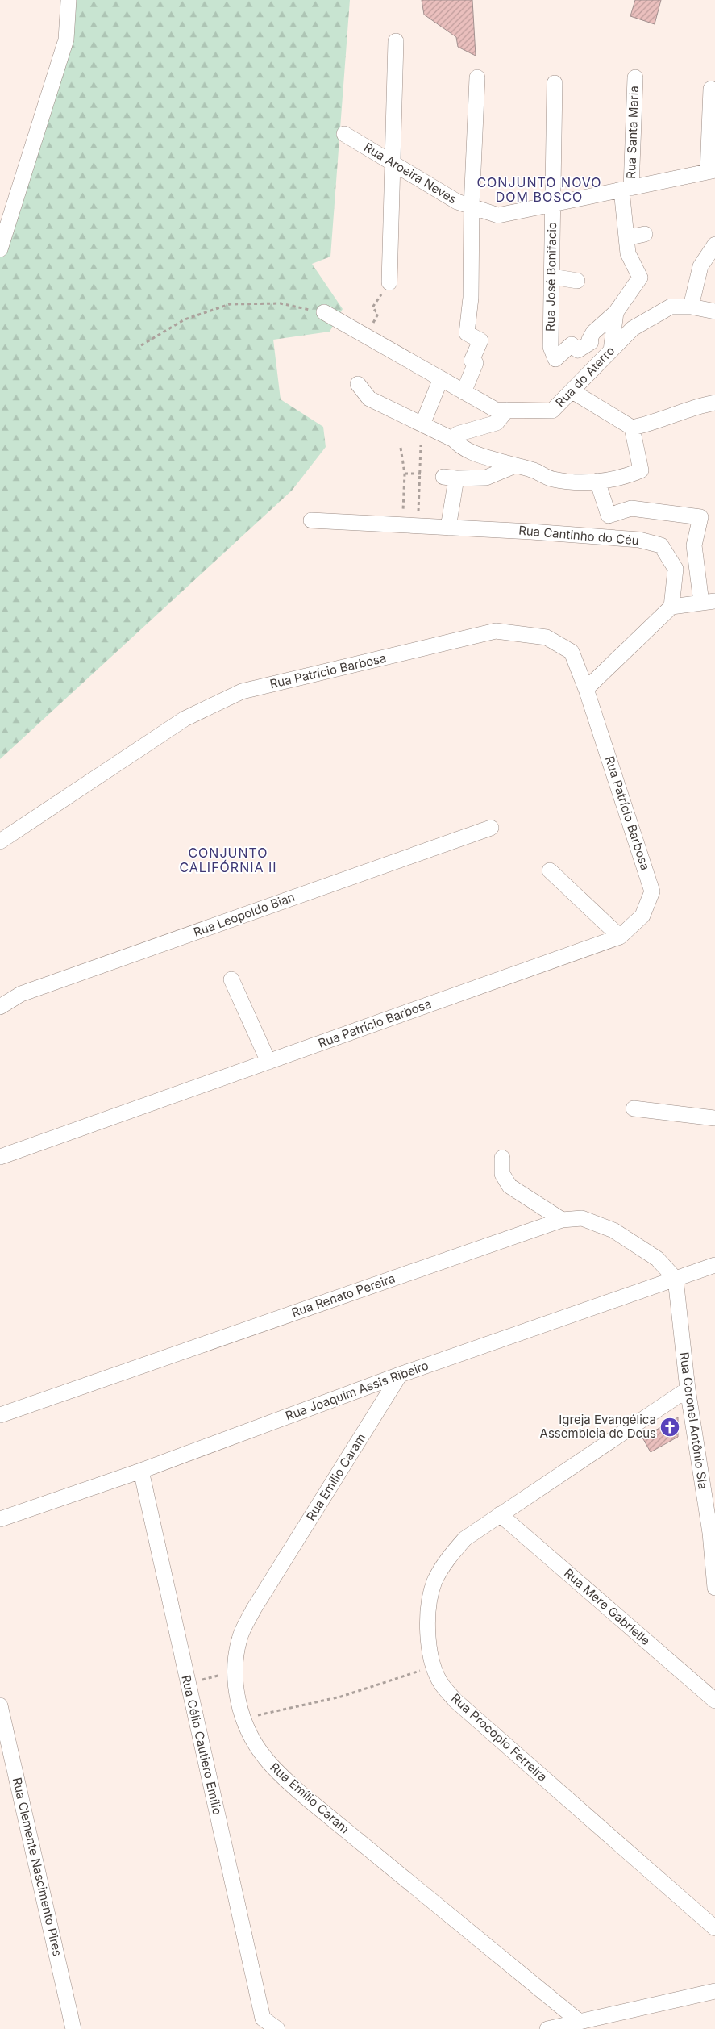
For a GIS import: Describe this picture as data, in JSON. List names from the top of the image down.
{
  "streets": {
    "street": [
      "Rua Santa Maria",
      "Rua Aroeira Neves",
      "Rua José Bonifacio",
      "Rua do Aterro",
      "Rua Cantinho do Céu",
      "Rua Patrício Barbosa",
      "Rua Leopoldo Bian",
      "Rua Renato Pereira",
      "Rua Joaquim Assis Ribeiro",
      "Rua Coronel Antônio Sia",
      "Rua Emílio Caram",
      "Rua Mere Gabrielle",
      "Rua Procópio Ferreira",
      "Rua Célio Cautiero Emílio",
      "Rua Clemente Nascimento Pires"
    ]
  },
  "crossings": [
    ["Rua Santa Maria", "Rua Aroeira Neves"],
    ["Rua Santa Maria", "Rua José Bonifacio"],
    ["Rua Aroeira Neves", "Rua José Bonifacio"],
    ["Rua Renato Pereira", "Rua Joaquim Assis Ribeiro"],
    ["Rua Renato Pereira", "Rua Coronel Antônio Sia"],
    ["Rua Joaquim Assis Ribeiro", "Rua Coronel Antônio Sia"],
    ["Rua Joaquim Assis Ribeiro", "Rua Emílio Caram"],
    ["Rua Joaquim Assis Ribeiro", "Rua Célio Cautiero Emílio"],
    ["Rua Coronel Antônio Sia", "Rua Procópio Ferreira"],
    ["Rua Mere Gabrielle", "Rua Procópio Ferreira"]
  ],
  "districts": ["CONJUNTO NOVO DOM BOSCO", "CONJUNTO CALIFÓRNIA II"],
  "places": {
    "church": ["Igreja Evangélica Assembleia de Deus"]
  }
}
